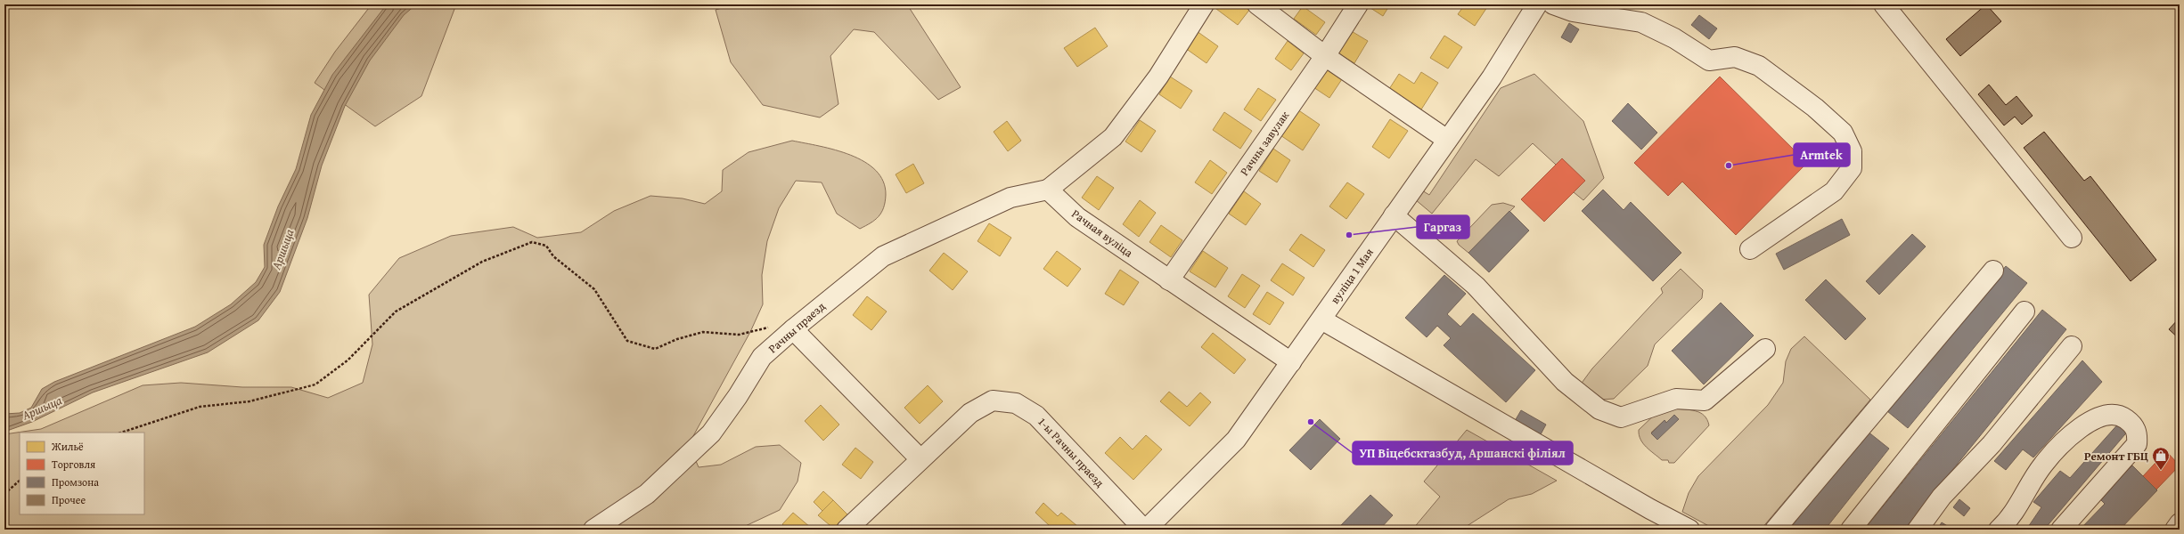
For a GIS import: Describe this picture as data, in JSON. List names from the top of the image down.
{
  "streets": {
    "street": [
      "Рачны завулак",
      "Рачная вуліца",
      "вуліца 1 Мая",
      "Рачны праезд",
      "1-ы Рачны праезд"
    ]
  },
  "crossings": [
    ["Рачны завулак", "Рачная вуліца"],
    ["Рачная вуліца", "вуліца 1 Мая"],
    ["Рачная вуліца", "Рачны праезд"],
    ["вуліца 1 Мая", "1-ы Рачны праезд"]
  ],
  "water": ["Аршыца"],
  "places": {
    "other": ["Armtek", "Гаргаз", "УП Віцебскгазбуд, Аршанскі філіял"],
    "shop": ["Ремонт ГБЦ"]
  },
  "legend": [
    "Жильё",
    "Торговля",
    "Промзона",
    "Прочее"
  ]
}
